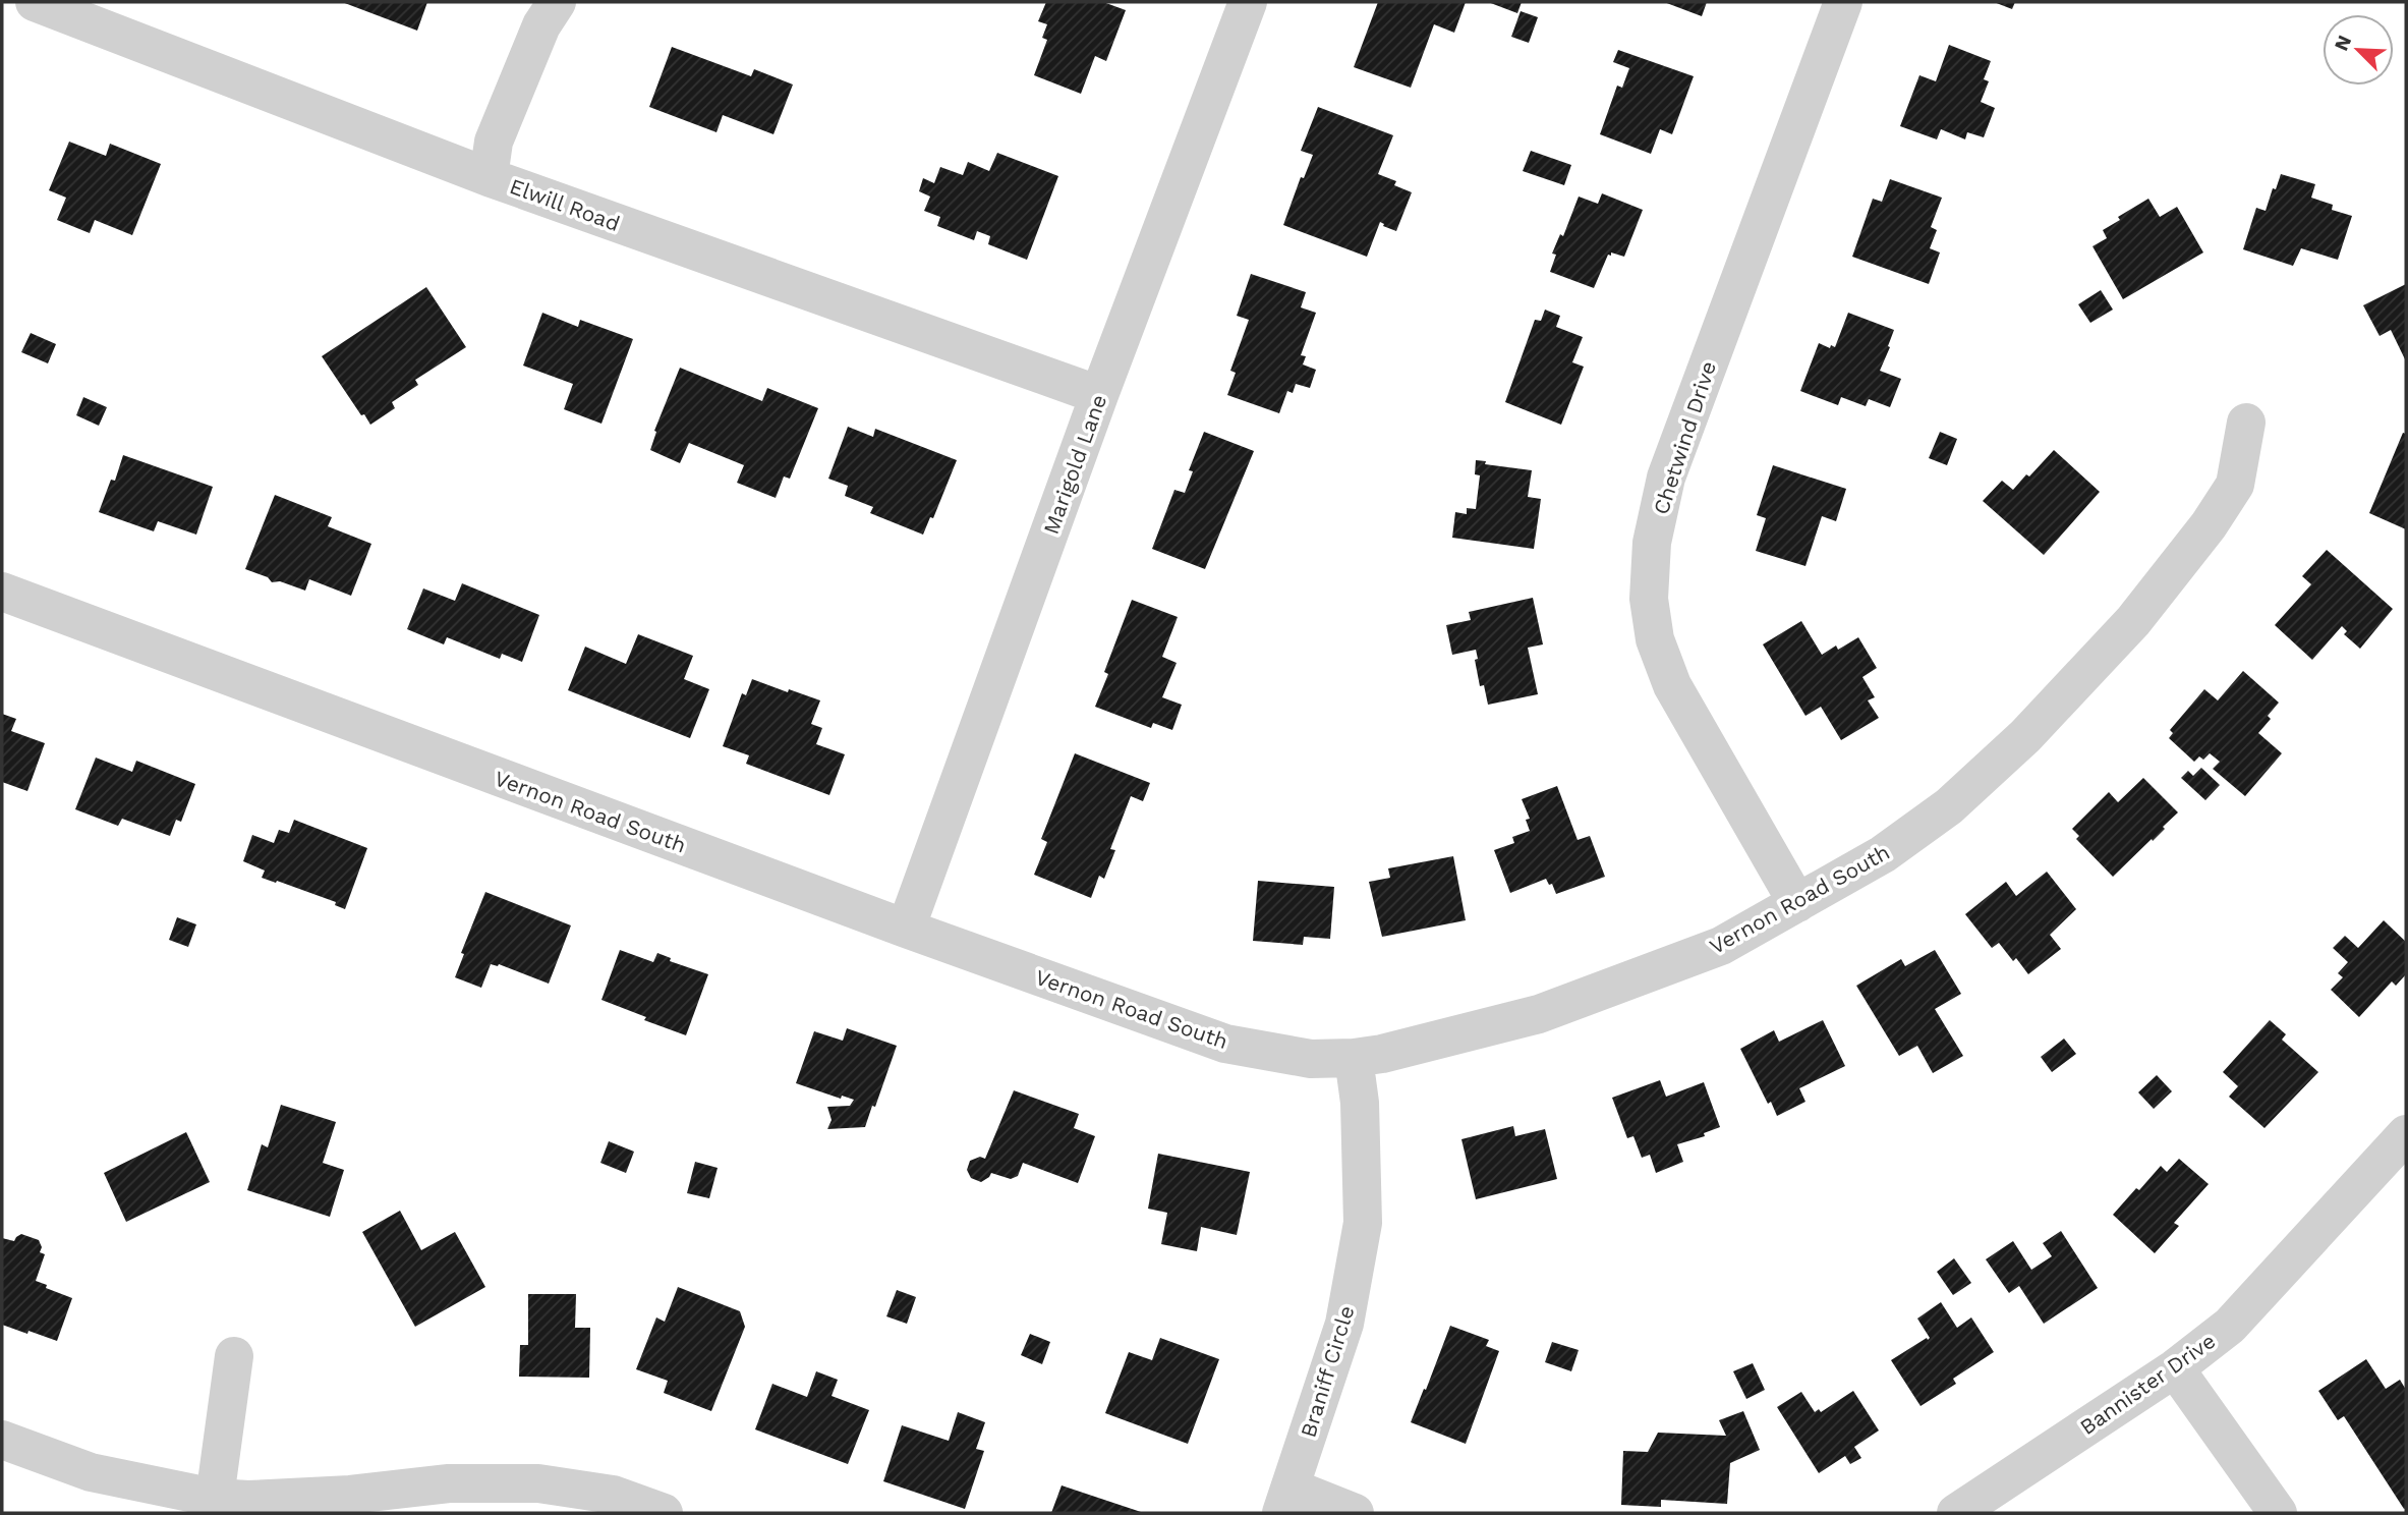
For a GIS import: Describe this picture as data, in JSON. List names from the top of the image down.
{
  "streets": {
    "street": [
      "Elwill Road",
      "Chetwind Drive",
      "Marigold Lane",
      "Vernon Road South",
      "Braniff Circle",
      "Bannister Drive"
    ]
  },
  "crossings": [
    ["Elwill Road", "Marigold Lane"],
    ["Chetwind Drive", "Vernon Road South"],
    ["Marigold Lane", "Vernon Road South"],
    ["Vernon Road South", "Braniff Circle"]
  ],
  "north": "top left"
}
